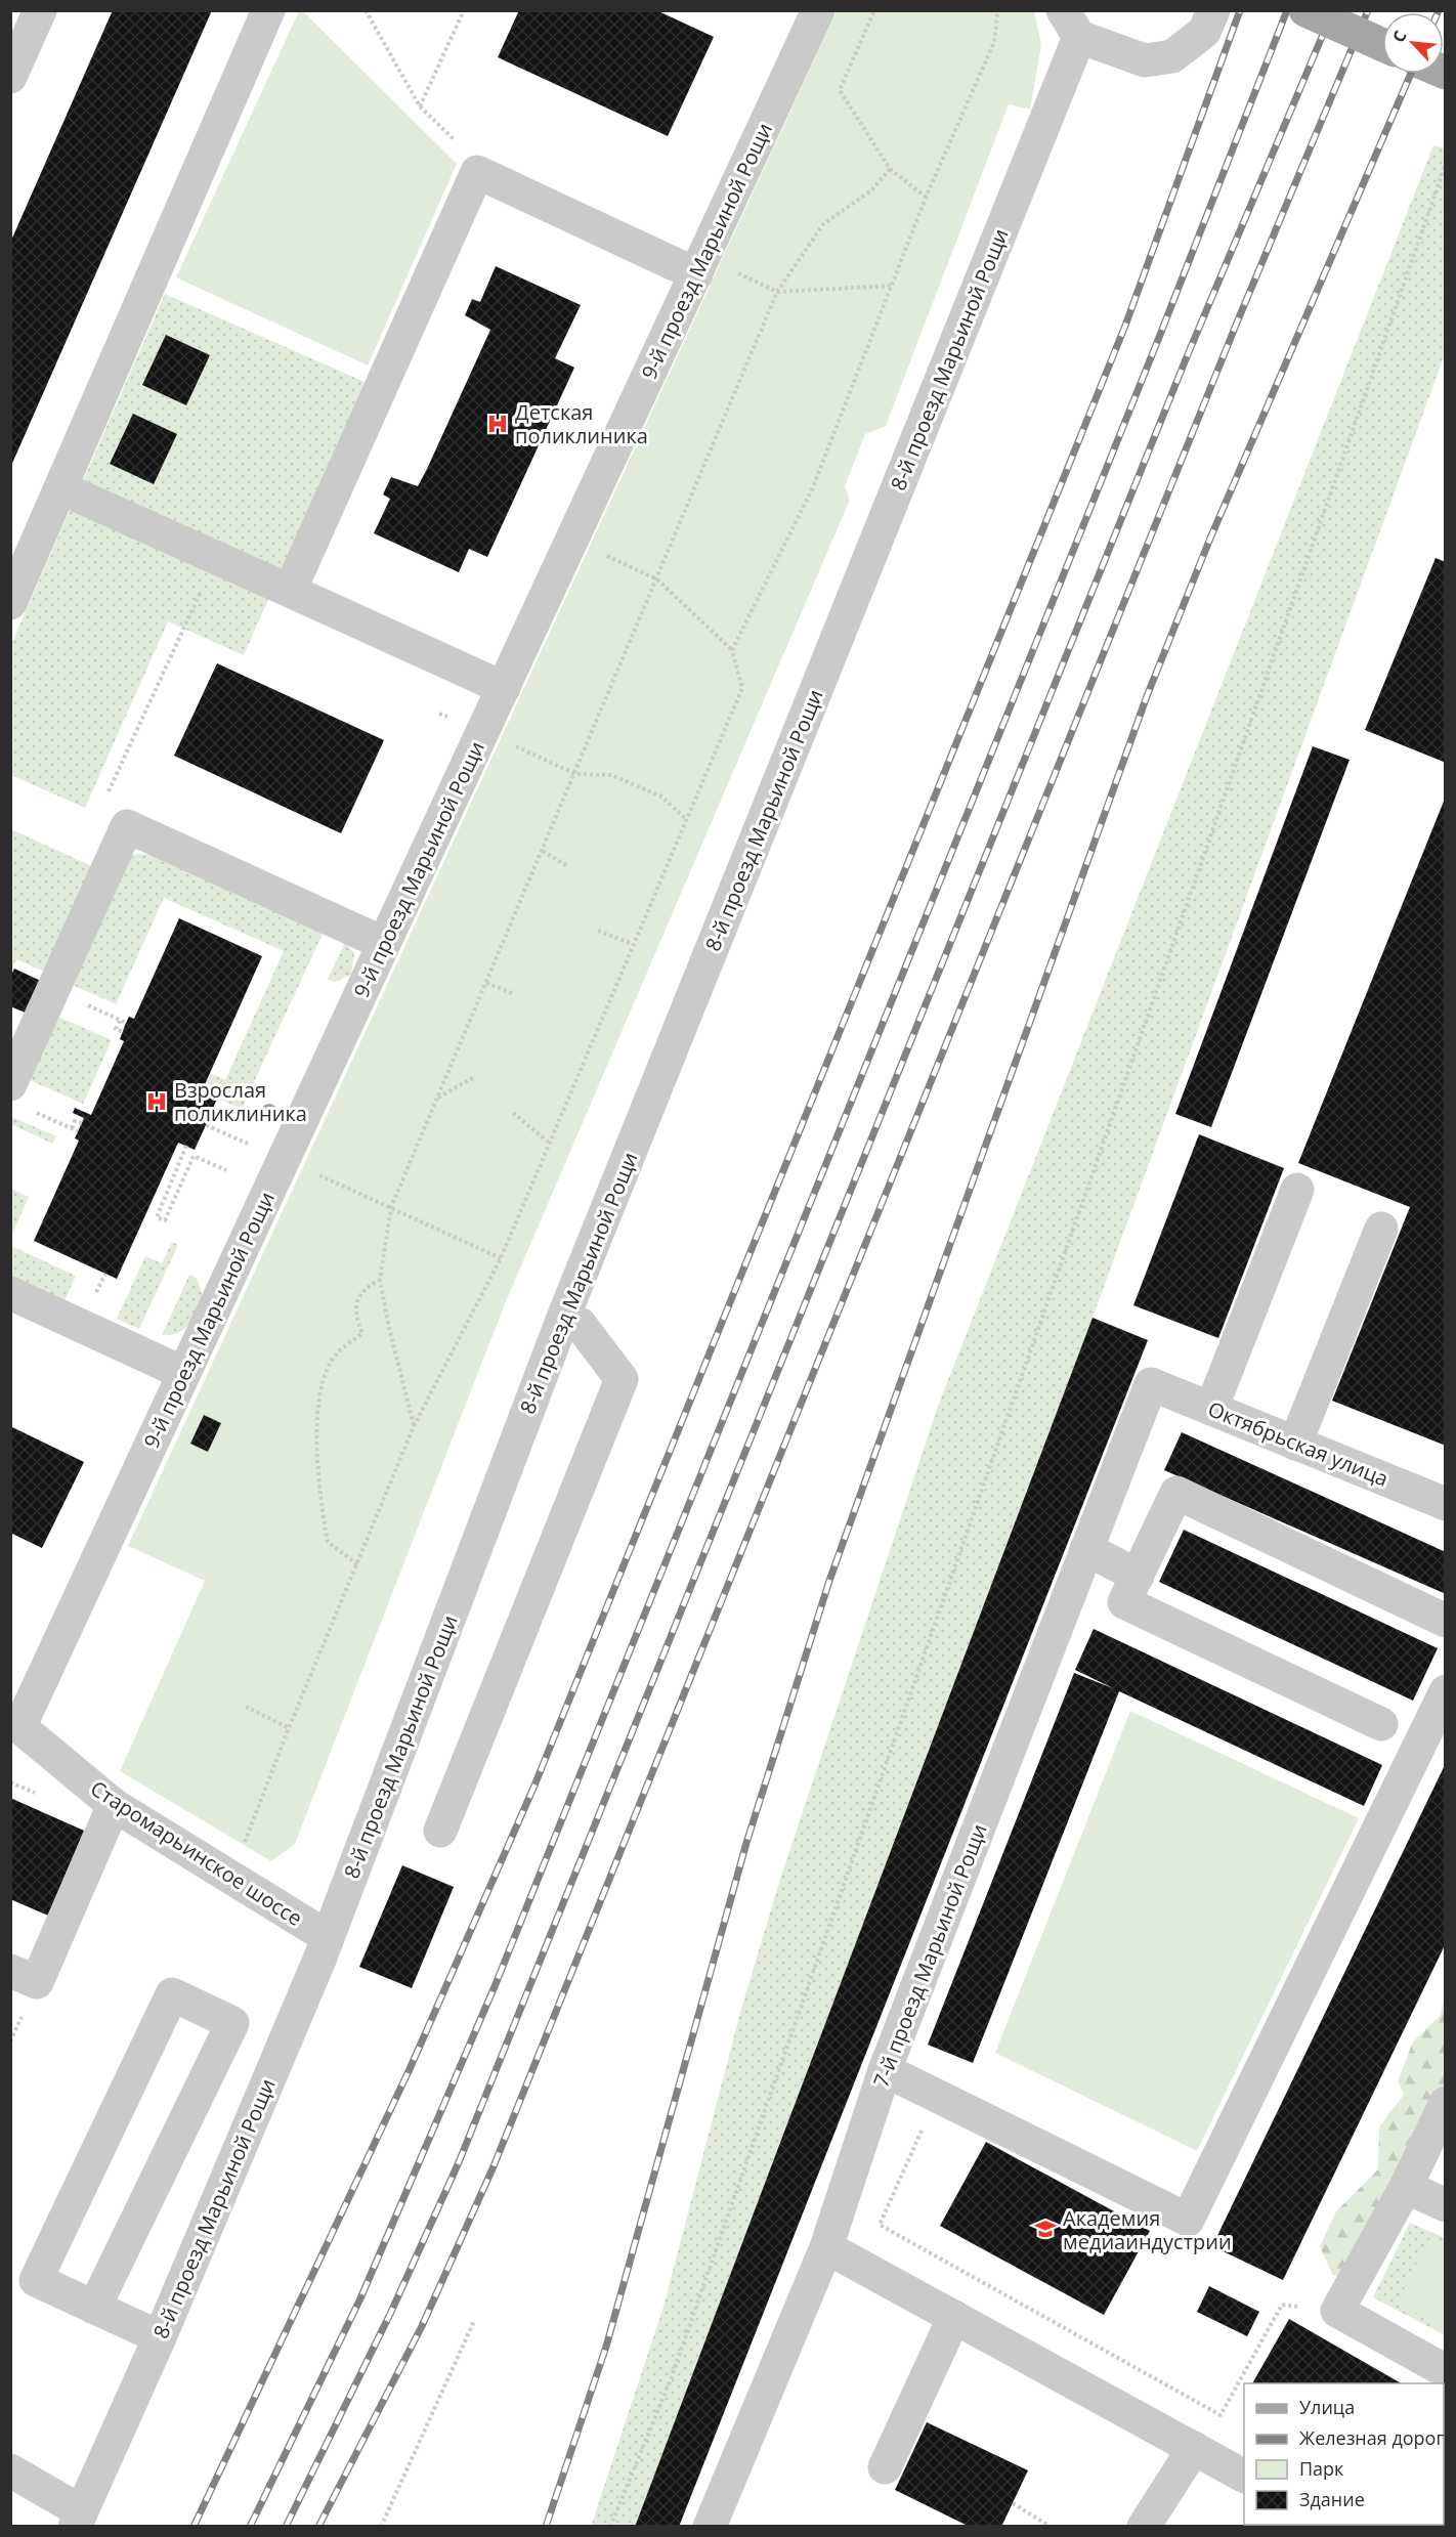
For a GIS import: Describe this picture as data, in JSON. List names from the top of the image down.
{
  "streets": {
    "street": [
      "9-й проезд Марьиной Рощи",
      "8-й проезд Марьиной Рощи",
      "Октябрьская улица",
      "Старомарьинское шоссе",
      "7-й проезд Марьиной Рощи"
    ]
  },
  "crossings": [
    ["9-й проезд Марьиной Рощи", "Старомарьинское шоссе"],
    ["8-й проезд Марьиной Рощи", "Старомарьинское шоссе"],
    ["Октябрьская улица", "7-й проезд Марьиной Рощи"]
  ],
  "places": {
    "hospital": ["Детская поликлиника", "Взрослая поликлиника"],
    "school or university": ["Академия медиаиндустрии"]
  },
  "legend": [
    "Улица",
    "Железная дорога",
    "Парк",
    "Здание"
  ],
  "north": "top left"
}
